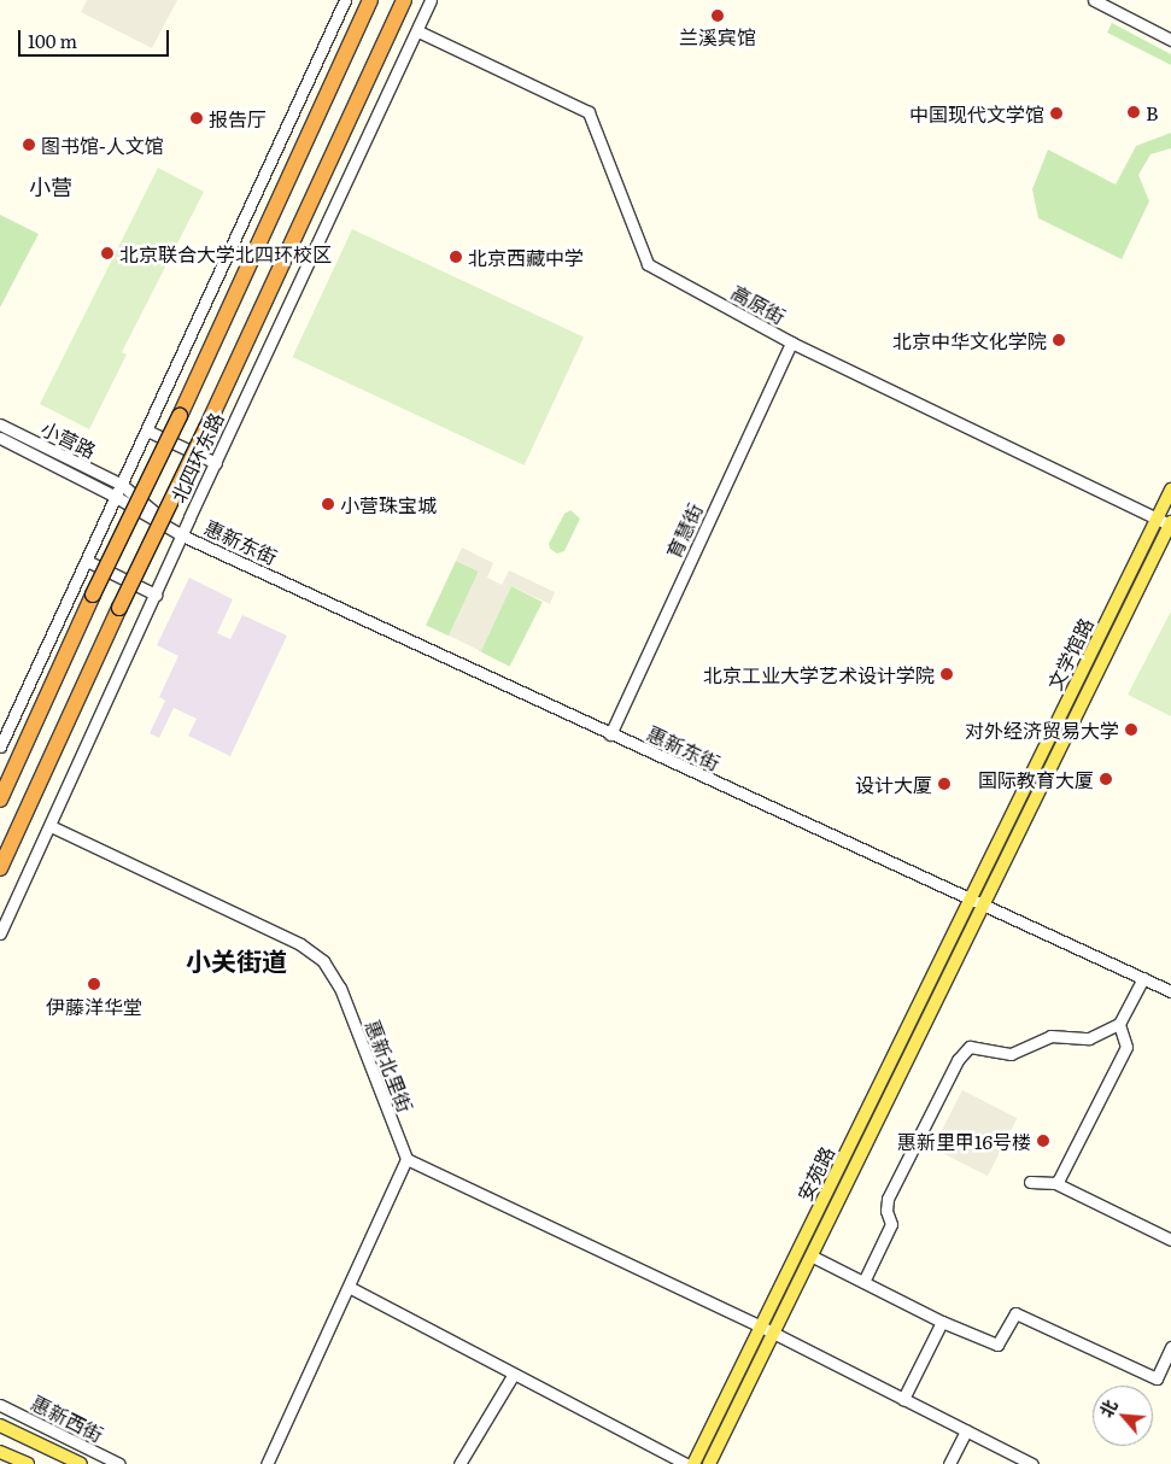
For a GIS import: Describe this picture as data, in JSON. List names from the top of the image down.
{
  "streets": {
    "highway": ["北四环东路"],
    "main road": ["文学馆路", "安苑路", "惠新西街"],
    "street": [
      "高原街",
      "小营路",
      "育慧街",
      "惠新东街",
      "惠新北里街"
    ]
  },
  "crossings": [
    ["高原街", "北四环东路"],
    ["高原街", "育慧街"],
    ["高原街", "文学馆路"],
    ["小营路", "北四环东路"],
    ["小营路", "惠新东街"],
    ["北四环东路", "惠新东街"],
    ["北四环东路", "惠新北里街"],
    ["育慧街", "惠新东街"],
    ["惠新东街", "文学馆路"],
    ["惠新东街", "安苑路"],
    ["文学馆路", "安苑路"]
  ],
  "districts": ["小营", "小关街道"],
  "places": [
    "兰溪宾馆",
    "B",
    "中国现代文学馆",
    "报告厅",
    "图书馆-人文馆",
    "北京联合大学北四环校区",
    "北京西藏中学",
    "北京中华文化学院",
    "小营珠宝城",
    "北京工业大学艺术设计学院",
    "对外经济贸易大学",
    "国际教育大厦",
    "设计大厦",
    "伊藤洋华堂",
    "惠新里甲16号楼"
  ],
  "scale_bar": "100 m",
  "north": "top left"
}
